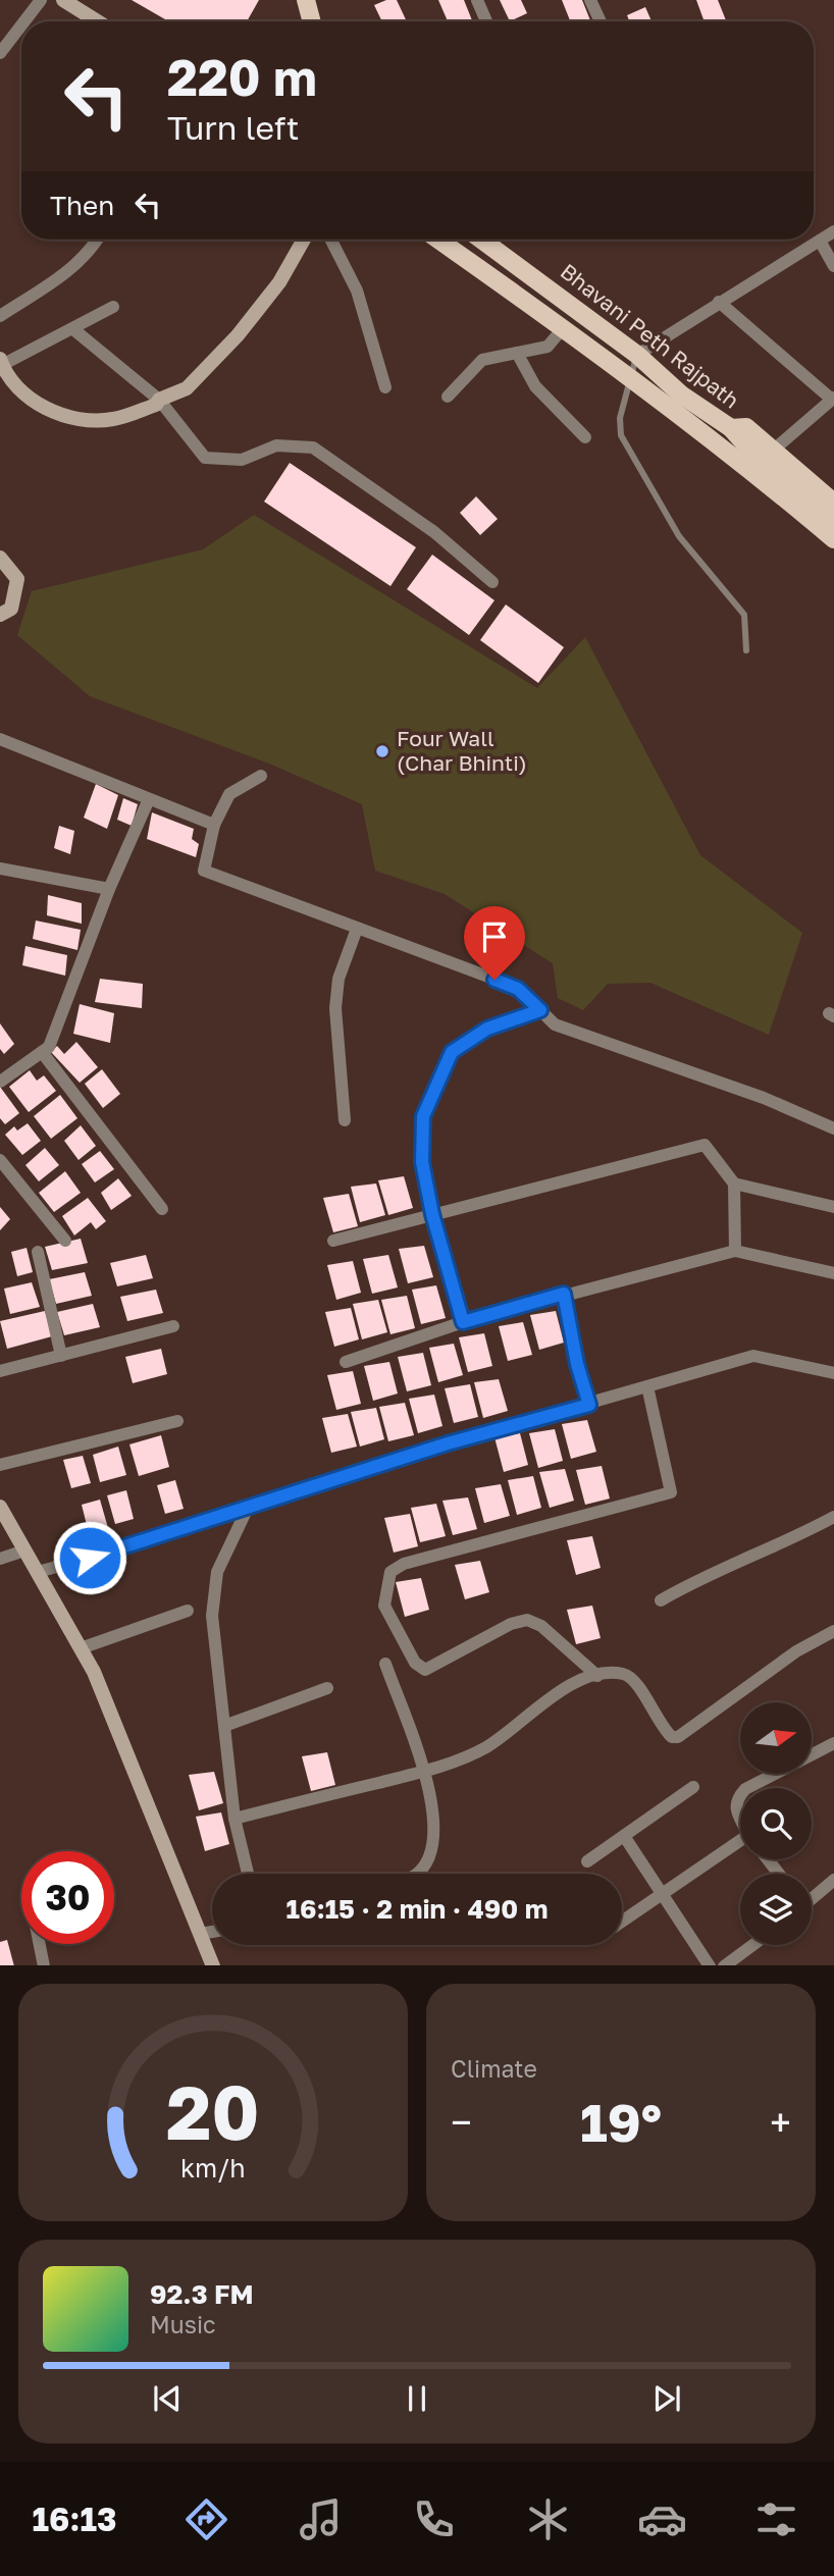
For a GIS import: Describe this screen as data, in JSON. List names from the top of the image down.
{
  "streets": {
    "main road": ["Bhavani Peth Rajpath"]
  },
  "places": ["Four Wall (Char Bhinti)"],
  "north": "right",
  "page": {
    "turn": ["220 m", "Turn left"],
    "then": "Then",
    "limit": "30",
    "trip": "16:15 · 2 min · 490 m",
    "tile": "Climate",
    "heat": ["−", "19°", "+"],
    "song": ["92.3 FM", "Music"],
    "tabs": "16:13",
    "gauge": ["20", "km/h"]
  }
}
